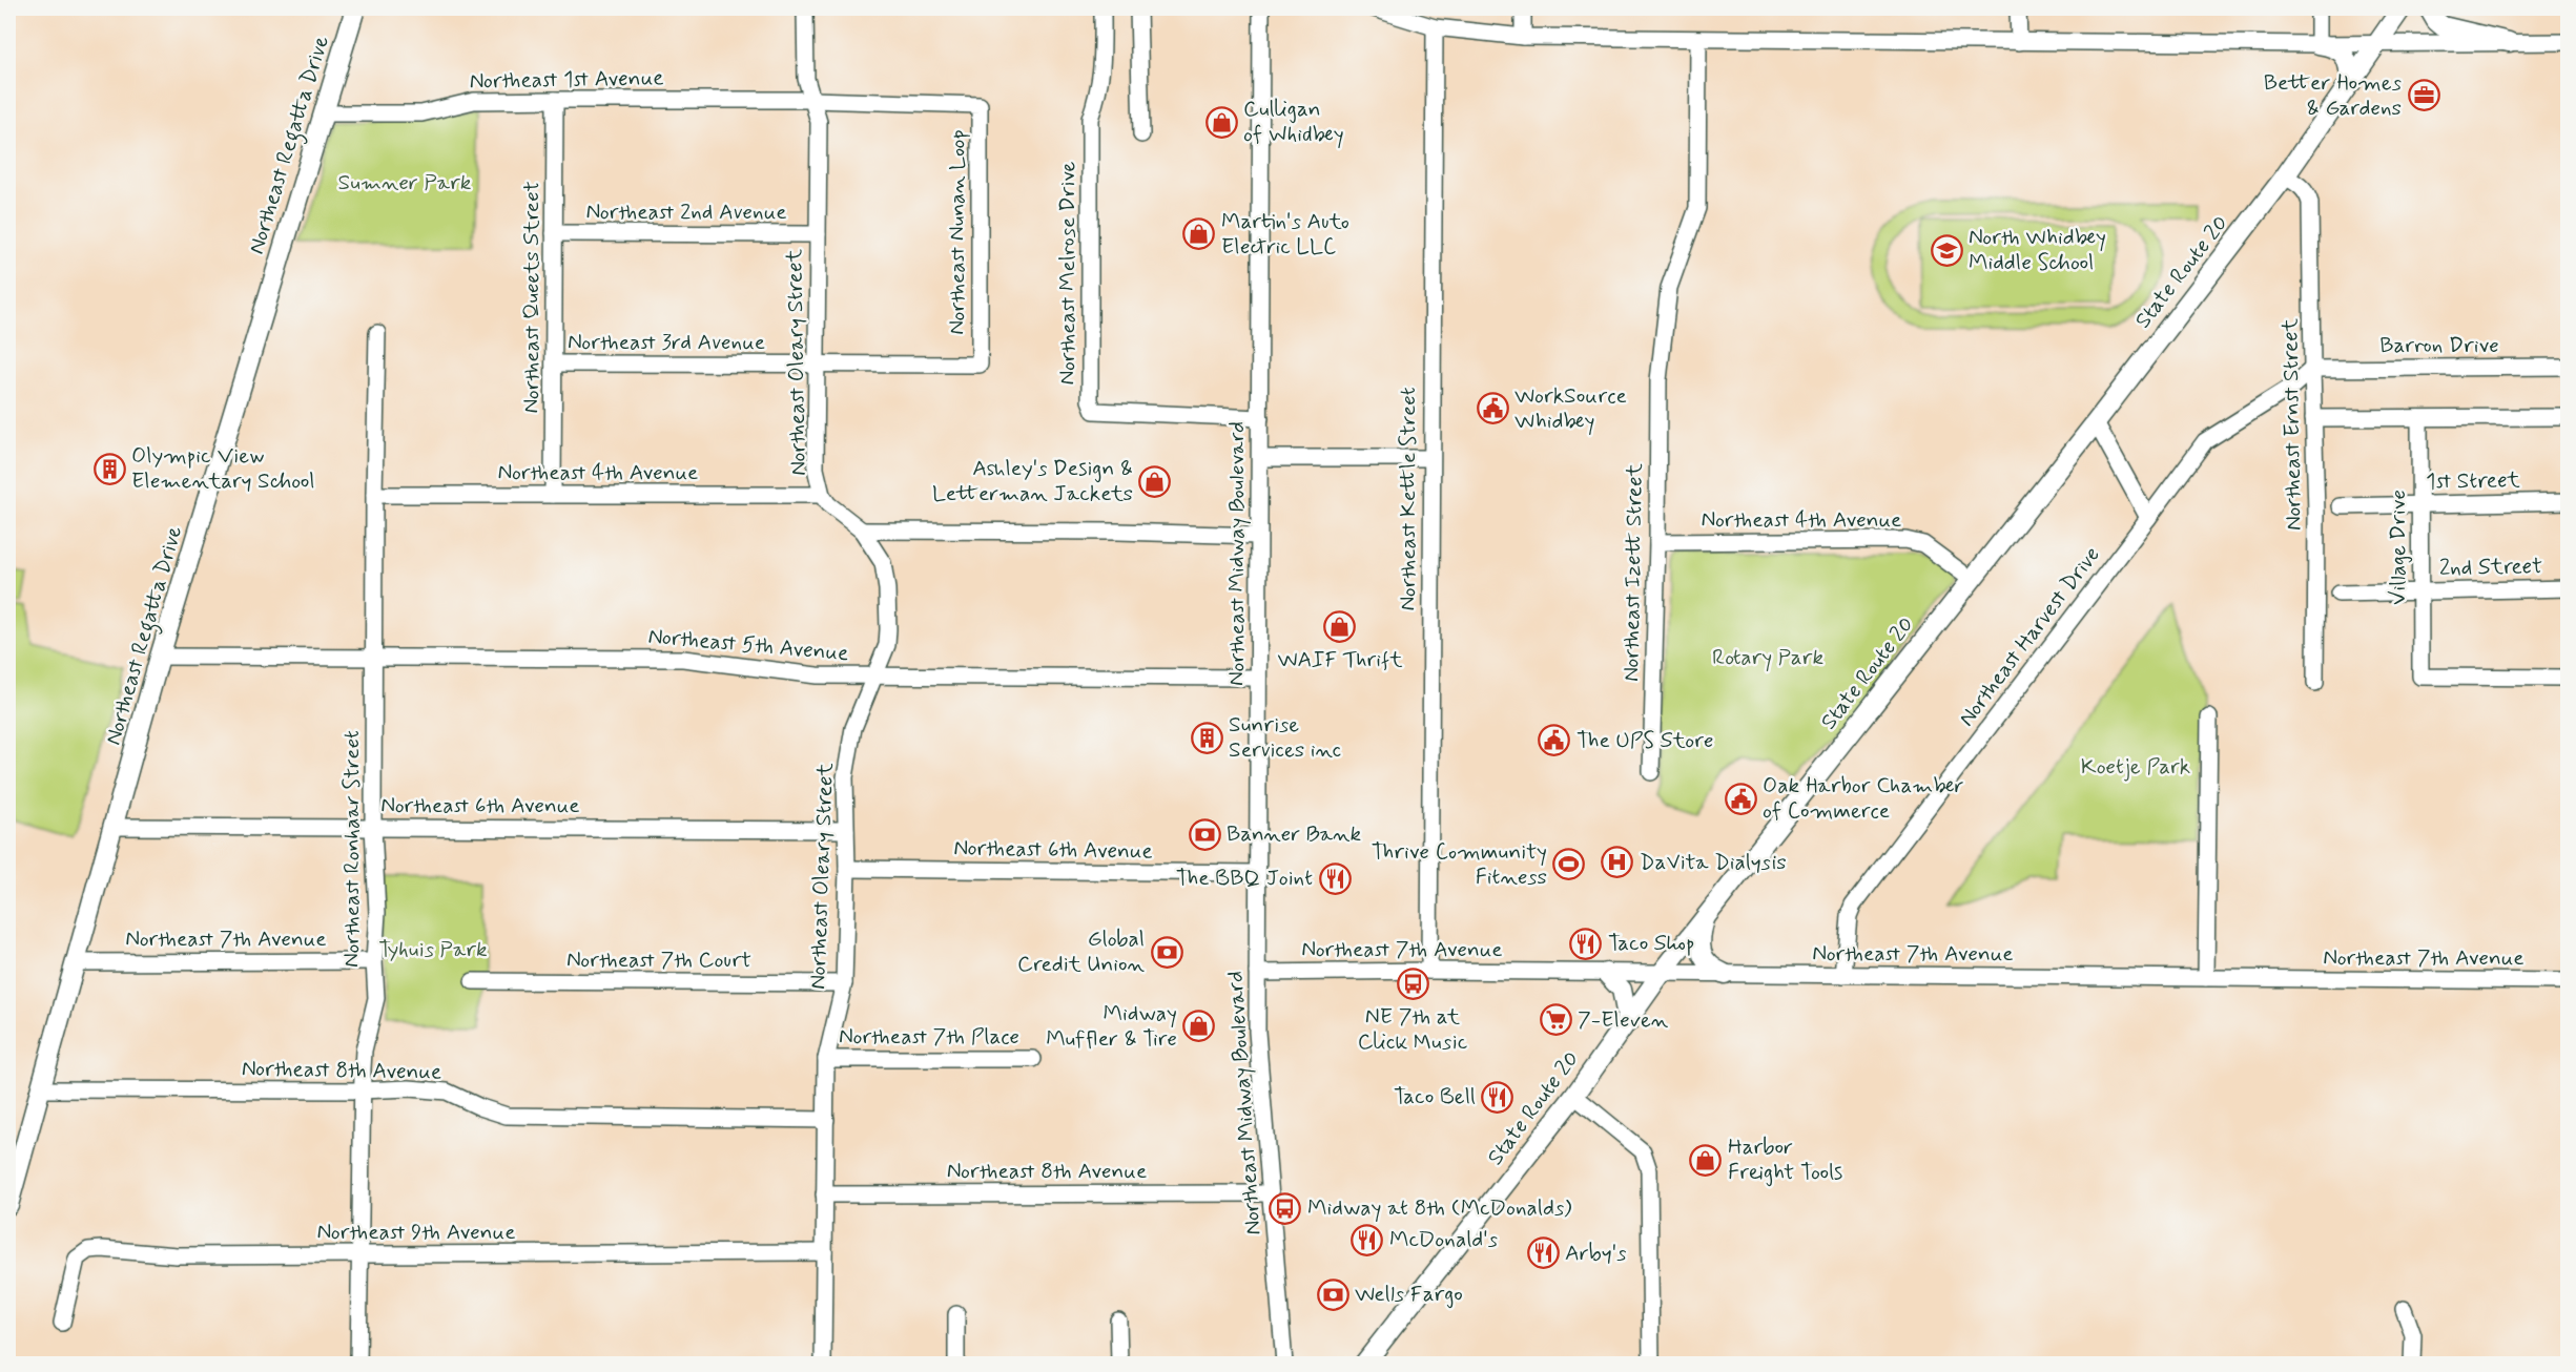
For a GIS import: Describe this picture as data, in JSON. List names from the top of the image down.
{
  "streets": {
    "main road": ["Northeast Regatta Drive", "State Route 20"],
    "street": [
      "Northeast 1st Avenue",
      "Northeast 2nd Avenue",
      "Northeast Nunan Loop",
      "Northeast Melrose Drive",
      "Northeast Queets Street",
      "Northeast 3rd Avenue",
      "Barron Drive",
      "Northeast Oleary Street",
      "Northeast Ernst Street",
      "Northeast 4th Avenue",
      "1st Street",
      "Northeast Kettle Street",
      "Village Drive",
      "Northeast Midway Boulevard",
      "2nd Street",
      "Northeast Izett Street",
      "Northeast Harvest Drive",
      "Northeast 5th Avenue",
      "Northeast 6th Avenue",
      "Northeast Ronhaar Street",
      "Northeast 7th Avenue",
      "Northeast 7th Court",
      "Northeast 7th Place",
      "Northeast 8th Avenue",
      "Northeast 9th Avenue"
    ]
  },
  "crossings": [
    ["Northeast 1st Avenue", "Northeast Regatta Drive"],
    ["Northeast 1st Avenue", "Northeast Nunan Loop"],
    ["Northeast 1st Avenue", "Northeast Queets Street"],
    ["Northeast 1st Avenue", "Northeast Oleary Street"],
    ["Northeast Regatta Drive", "Northeast 5th Avenue"],
    ["Northeast Regatta Drive", "Northeast 6th Avenue"],
    ["Northeast Regatta Drive", "Northeast 7th Avenue"],
    ["Northeast Regatta Drive", "Northeast 8th Avenue"],
    ["Northeast 2nd Avenue", "Northeast Queets Street"],
    ["Northeast 2nd Avenue", "Northeast Oleary Street"],
    ["Northeast Nunan Loop", "Northeast 3rd Avenue"],
    ["Northeast Nunan Loop", "Northeast Oleary Street"],
    ["State Route 20", "Northeast Ernst Street"],
    ["State Route 20", "Northeast 4th Avenue"],
    ["State Route 20", "Northeast 7th Avenue"],
    ["Northeast Melrose Drive", "Northeast Midway Boulevard"],
    ["Northeast Queets Street", "Northeast 3rd Avenue"],
    ["Northeast Queets Street", "Northeast 4th Avenue"],
    ["Northeast 3rd Avenue", "Northeast Oleary Street"],
    ["Barron Drive", "Northeast Ernst Street"],
    ["Barron Drive", "Northeast Harvest Drive"],
    ["Northeast Oleary Street", "Northeast 4th Avenue"],
    ["Northeast Oleary Street", "Northeast 5th Avenue"],
    ["Northeast Oleary Street", "Northeast 6th Avenue"],
    ["Northeast Oleary Street", "Northeast 7th Court"],
    ["Northeast Oleary Street", "Northeast 7th Place"],
    ["Northeast Oleary Street", "Northeast 8th Avenue"],
    ["Northeast Oleary Street", "Northeast 9th Avenue"],
    ["Northeast Ernst Street", "Northeast Harvest Drive"],
    ["Northeast 4th Avenue", "Northeast Izett Street"],
    ["Northeast 4th Avenue", "Northeast Ronhaar Street"],
    ["1st Street", "Village Drive"],
    ["Northeast Kettle Street", "Northeast 7th Avenue"],
    ["Village Drive", "2nd Street"],
    ["Northeast Midway Boulevard", "Northeast 5th Avenue"],
    ["Northeast Midway Boulevard", "Northeast 6th Avenue"],
    ["Northeast Midway Boulevard", "Northeast 7th Avenue"],
    ["Northeast Midway Boulevard", "Northeast 8th Avenue"],
    ["Northeast Harvest Drive", "Northeast 7th Avenue"],
    ["Northeast 5th Avenue", "Northeast Ronhaar Street"],
    ["Northeast 6th Avenue", "Northeast Ronhaar Street"],
    ["Northeast Ronhaar Street", "Northeast 7th Avenue"],
    ["Northeast Ronhaar Street", "Northeast 8th Avenue"],
    ["Northeast Ronhaar Street", "Northeast 9th Avenue"]
  ],
  "parks": [
    "Sumner Park",
    "Rotary Park",
    "Koetje Park",
    "Tyhuis Park"
  ],
  "places": {
    "office": ["Better Homes & Gardens"],
    "shop": [
      "Culligan of Whidbey",
      "Martin's Auto Electric LLC",
      "Ashley's Design & Letterman Jackets",
      "WAIF Thrift",
      "Midway Muffler & Tire",
      "Harbor Freight Tools"
    ],
    "school or university": ["North Whidbey Middle School"],
    "public building": ["WorkSource Whidbey", "The UPS Store", "Oak Harbor Chamber of Commerce"],
    "building": ["Olympic View Elementary School", "Sunrise Services inc"],
    "bank": ["Banner Bank", "Global Credit Union", "Wells Fargo"],
    "hospital": ["DaVita Dialysis"],
    "sports": ["Thrive Community Fitness"],
    "restaurant": [
      "The BBQ Joint",
      "Taco Shop",
      "Taco Bell",
      "McDonald's",
      "Arby's"
    ],
    "bus stop": ["NE 7th at Click Music", "Midway at 8th (McDonalds)"],
    "supermarket": ["7-Eleven"]
  }
}
